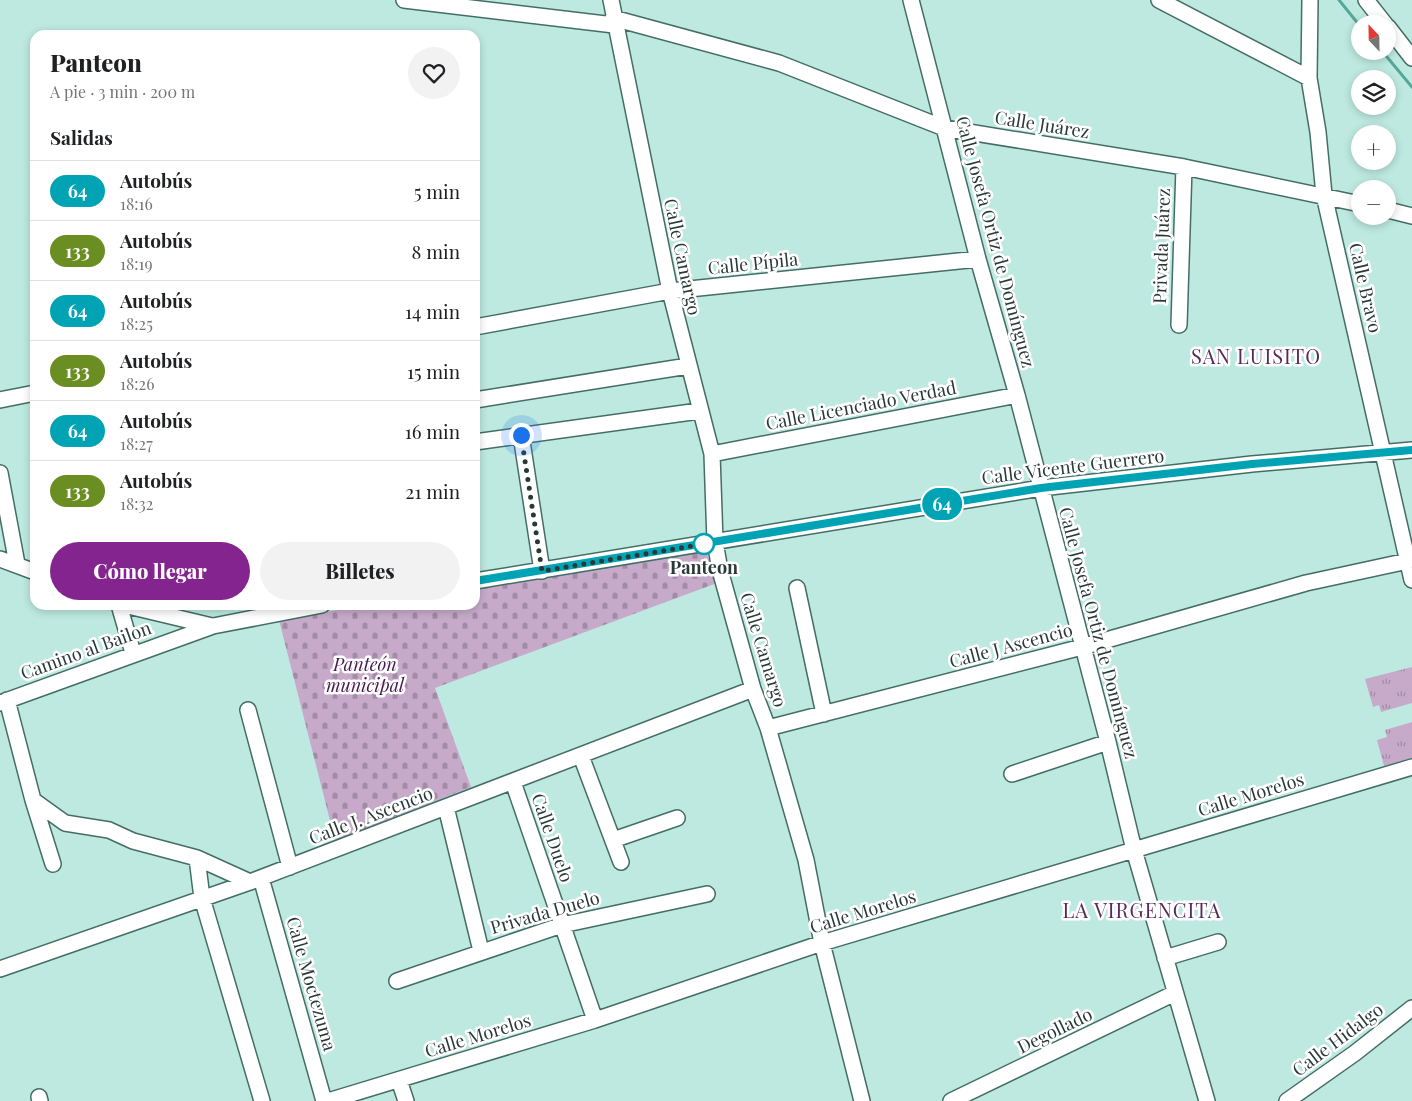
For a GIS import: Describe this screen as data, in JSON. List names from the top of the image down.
{
  "streets": {
    "street": [
      "Calle Juárez",
      "Calle Josefa Ortiz de Domínguez",
      "Privada Juárez",
      "Calle Camargo",
      "Calle Pípila",
      "Calle Bravo",
      "Calle Licenciado Verdad",
      "Calle Vicente Guerrero",
      "Calle J Ascencio",
      "Camino al Bailon",
      "Calle Morelos",
      "Calle J. Ascencio",
      "Calle Duelo",
      "Privada Duelo",
      "Calle Moctezuma",
      "Degollado",
      "Calle Hidalgo"
    ]
  },
  "crossings": [
    ["Calle Juárez", "Calle Josefa Ortiz de Domínguez"],
    ["Calle Juárez", "Privada Juárez"],
    ["Calle Juárez", "Calle Camargo"],
    ["Calle Juárez", "Calle Bravo"],
    ["Calle Josefa Ortiz de Domínguez", "Calle Pípila"],
    ["Calle Josefa Ortiz de Domínguez", "Calle Licenciado Verdad"],
    ["Calle Josefa Ortiz de Domínguez", "Calle Vicente Guerrero"],
    ["Calle Josefa Ortiz de Domínguez", "Calle J Ascencio"],
    ["Calle Josefa Ortiz de Domínguez", "Calle Morelos"],
    ["Calle Josefa Ortiz de Domínguez", "Degollado"],
    ["Calle Camargo", "Calle Pípila"],
    ["Calle Camargo", "Calle Licenciado Verdad"],
    ["Calle Camargo", "Calle Vicente Guerrero"],
    ["Calle Camargo", "Calle J Ascencio"],
    ["Calle Camargo", "Calle Morelos"],
    ["Calle Camargo", "Calle J. Ascencio"],
    ["Calle Bravo", "Calle Vicente Guerrero"],
    ["Calle Bravo", "Calle J Ascencio"],
    ["Calle Morelos", "Calle Duelo"],
    ["Calle Morelos", "Calle Moctezuma"],
    ["Calle J. Ascencio", "Calle Duelo"],
    ["Calle J. Ascencio", "Calle Moctezuma"],
    ["Calle Duelo", "Privada Duelo"]
  ],
  "districts": ["SAN LUISITO", "LA VIRGENCITA"],
  "parks": ["Panteón municipal"],
  "places": ["Panteon"],
  "lines": ["bus line 64"],
  "north": "top",
  "page": {
    "on_map": "64",
    "map_buttons": ["+", "−"],
    "heading": [
      ["Panteon", "A pie · 3 min · 200 m"],
      "Salidas"
    ],
    "list": [
      {
        "mark": "64",
        "name": "Autobús",
        "note": "18:16",
        "value": "5 min"
      },
      {
        "mark": "133",
        "name": "Autobús",
        "note": "18:19",
        "value": "8 min"
      },
      {
        "mark": "64",
        "name": "Autobús",
        "note": "18:25",
        "value": "14 min"
      },
      {
        "mark": "133",
        "name": "Autobús",
        "note": "18:26",
        "value": "15 min"
      },
      {
        "mark": "64",
        "name": "Autobús",
        "note": "18:27",
        "value": "16 min"
      },
      {
        "mark": "133",
        "name": "Autobús",
        "note": "18:32",
        "value": "21 min"
      }
    ],
    "buttons": ["Cómo llegar", "Billetes"]
  }
}
